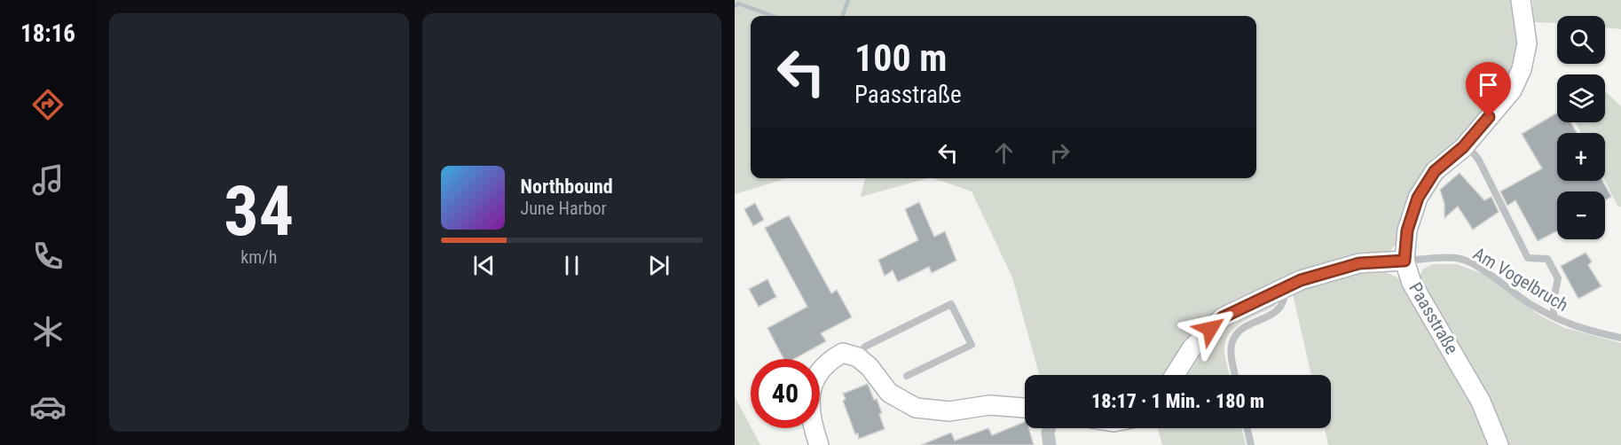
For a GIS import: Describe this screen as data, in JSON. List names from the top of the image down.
{
  "streets": {
    "street": ["Paasstraße"],
    "lane": ["Am Vogelbruch"]
  },
  "crossings": [
    ["Am Vogelbruch", "Paasstraße"]
  ],
  "page": {
    "tabs": "18:16",
    "tile": ["34", "km/h"],
    "map_buttons": ["+", "−"],
    "turn": ["100 m", "Paasstraße"],
    "song": ["Northbound", "June Harbor"],
    "limit": "40",
    "trip": "18:17 · 1 Min. · 180 m"
  }
}
